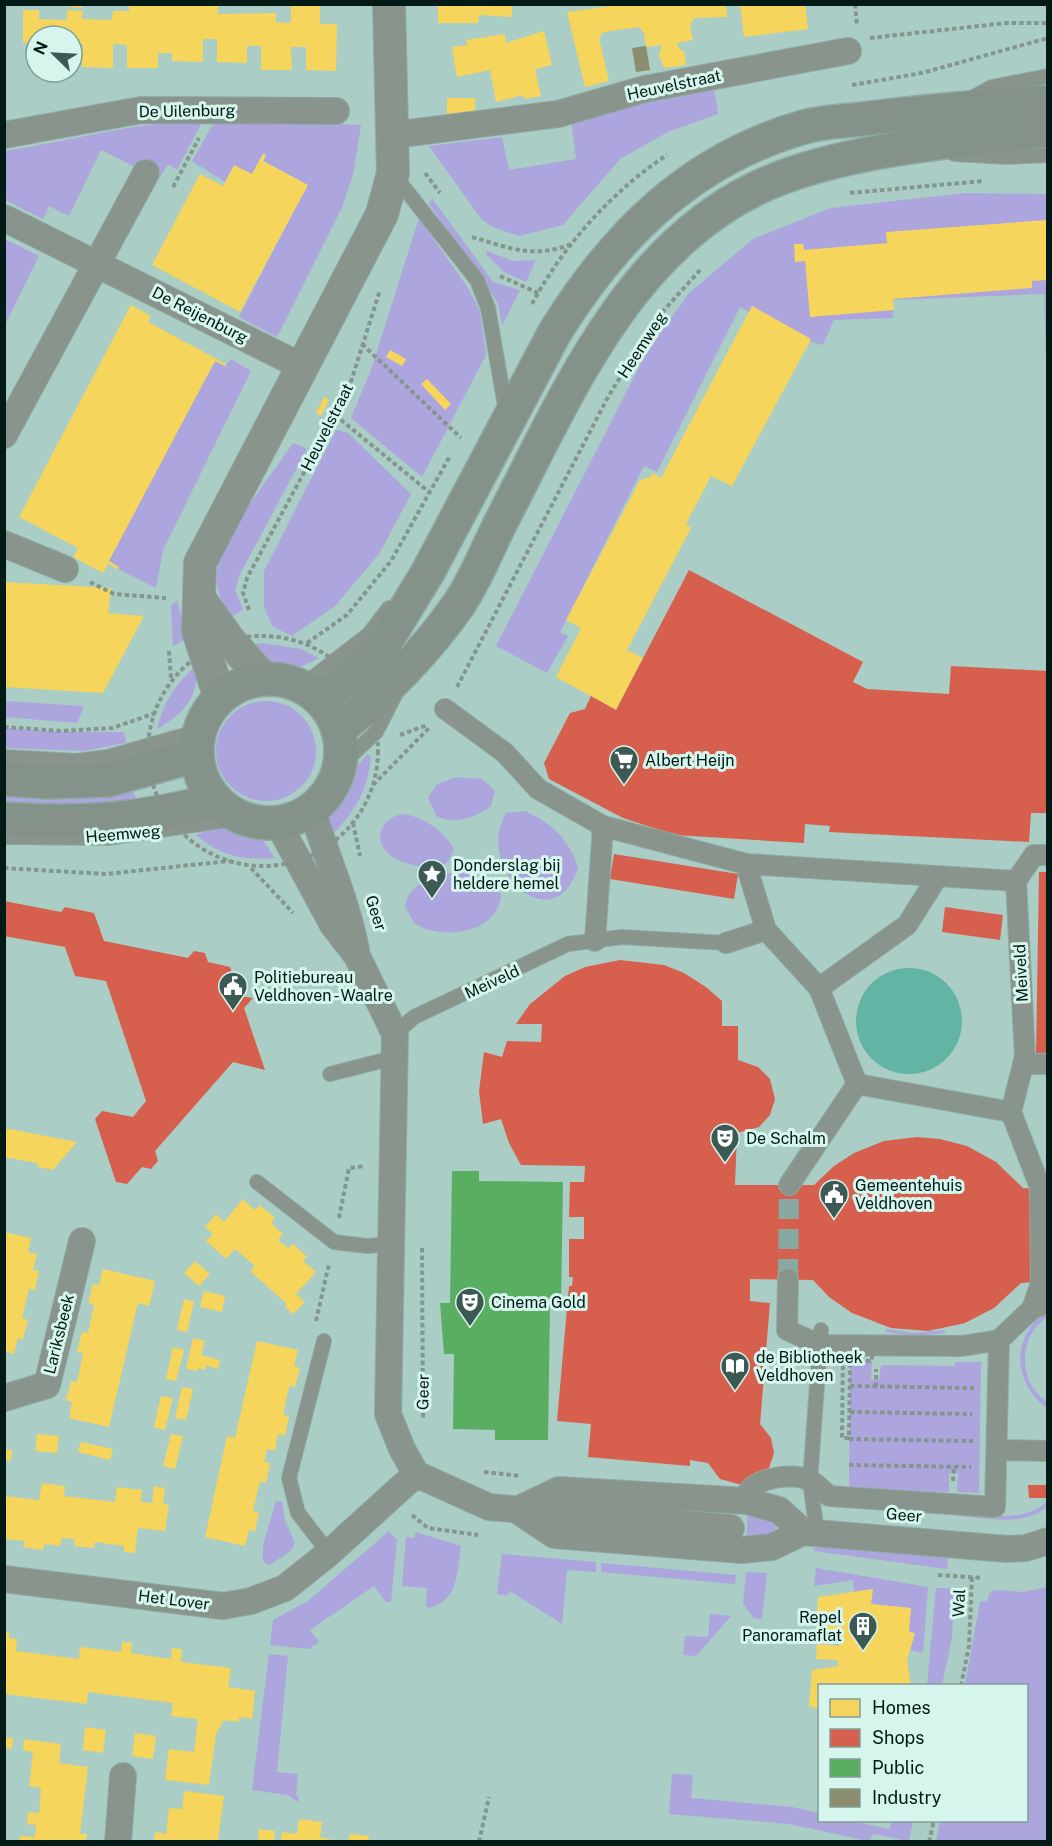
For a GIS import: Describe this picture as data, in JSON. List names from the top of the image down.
{
  "streets": {
    "main road": ["Heemweg"],
    "street": [
      "Heuvelstraat",
      "De Uilenburg",
      "De Reijenburg",
      "Geer",
      "Meiveld",
      "Lariksbeek",
      "Het Lover"
    ],
    "path": ["Wal"]
  },
  "crossings": [
    ["Heemweg", "Geer"],
    ["Geer", "Meiveld"],
    ["Geer", "Het Lover"],
    ["Geer", "Wal"]
  ],
  "places": {
    "supermarket": ["Albert Heijn"],
    "place": ["Donderslag bij heldere hemel"],
    "public building": ["Politiebureau Veldhoven - Waalre", "Gemeentehuis Veldhoven"],
    "theatre": ["De Schalm", "Cinema Gold"],
    "library": ["de Bibliotheek Veldhoven"],
    "building": ["Repel Panoramaflat"]
  },
  "legend": [
    "Homes",
    "Shops",
    "Public",
    "Industry"
  ],
  "north": "top left"
}
